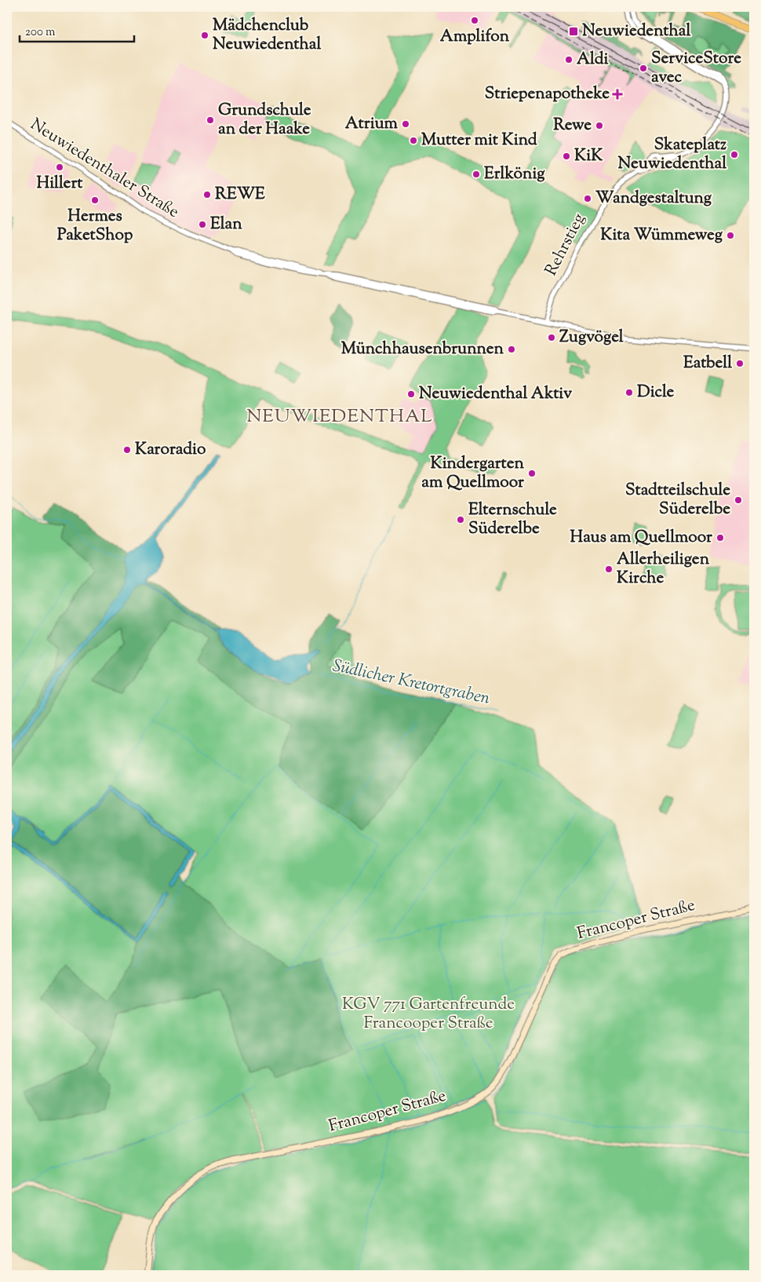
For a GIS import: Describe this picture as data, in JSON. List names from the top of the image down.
{
  "streets": {
    "main road": ["Francoper Straße"],
    "street": ["Neuwiedenthaler Straße", "Rehrstieg"]
  },
  "crossings": [
    ["Neuwiedenthaler Straße", "Rehrstieg"]
  ],
  "districts": ["NEUWIEDENTHAL"],
  "water": ["Südlicher Kretortgraben"],
  "parks": ["KGV 771 Gartenfreunde Francooper Straße"],
  "places": {
    "other": [
      "Amplifon",
      "Mädchenclub Neuwiedenthal",
      "Aldi",
      "ServiceStore avec",
      "Grundschule an der Haake",
      "Atrium",
      "Rewe",
      "Mutter mit Kind",
      "Skateplatz Neuwiedenthal",
      "KiK",
      "Hillert",
      "Erlkönig",
      "REWE",
      "Wandgestaltung",
      "Hermes PaketShop",
      "Elan",
      "Kita Wümmeweg",
      "Zugvögel",
      "Münchhausenbrunnen",
      "Eatbell",
      "Dicle",
      "Neuwiedenthal Aktiv",
      "Karoradio",
      "Kindergarten am Quellmoor",
      "Stadtteilschule Süderelbe",
      "Elternschule Süderelbe",
      "Haus am Quellmoor",
      "Allerheiligen Kirche"
    ],
    "transit": ["Neuwiedenthal"],
    "health": ["Striepenapotheke"]
  },
  "scale_bar": "200 m"
}
